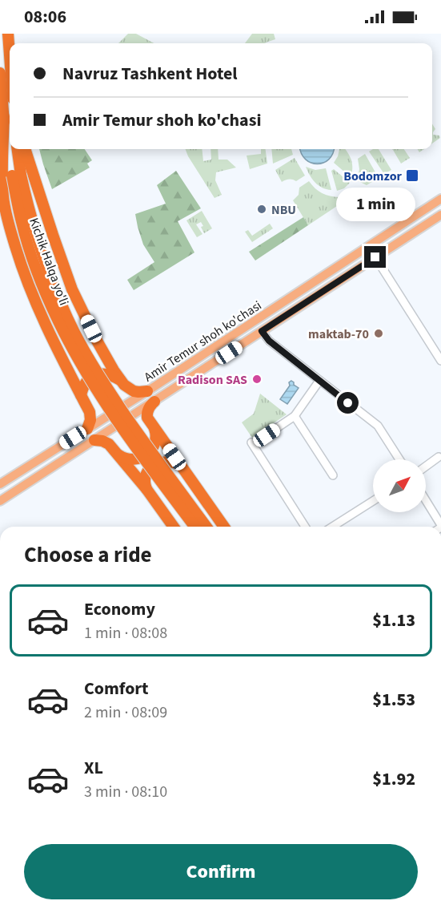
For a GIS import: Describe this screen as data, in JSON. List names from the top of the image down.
{
  "streets": {
    "highway": ["Kichik Halqa yo'li"],
    "main road": ["Amir Temur shoh ko'chasi"]
  },
  "places": {
    "transit": ["Bodomzor"],
    "other": ["NBU", "maktab-70", "Radison SAS"]
  },
  "north": "top right",
  "page": {
    "status": "08:06",
    "banner": ["Navruz Tashkent Hotel", "Amir Temur shoh ko'chasi"],
    "bubble": "1 min",
    "heading": "Choose a ride",
    "list": [
      {
        "name": "Economy",
        "note": "1 min · 08:08",
        "value": "$1.13"
      },
      {
        "name": "Comfort",
        "note": "2 min · 08:09",
        "value": "$1.53"
      },
      {
        "name": "XL",
        "note": "3 min · 08:10",
        "value": "$1.92"
      }
    ],
    "buttons": "Confirm"
  }
}
